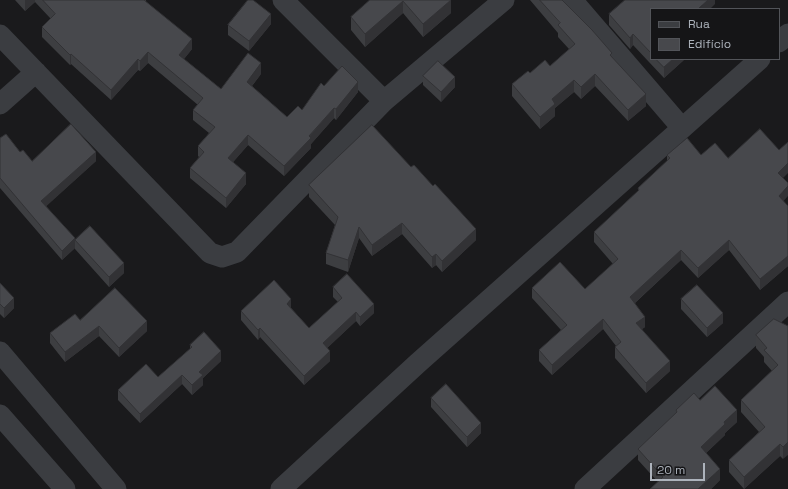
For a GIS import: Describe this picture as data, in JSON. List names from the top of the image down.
{
  "legend": ["Rua", "Edifício"],
  "scale_bar": "20 m"
}
